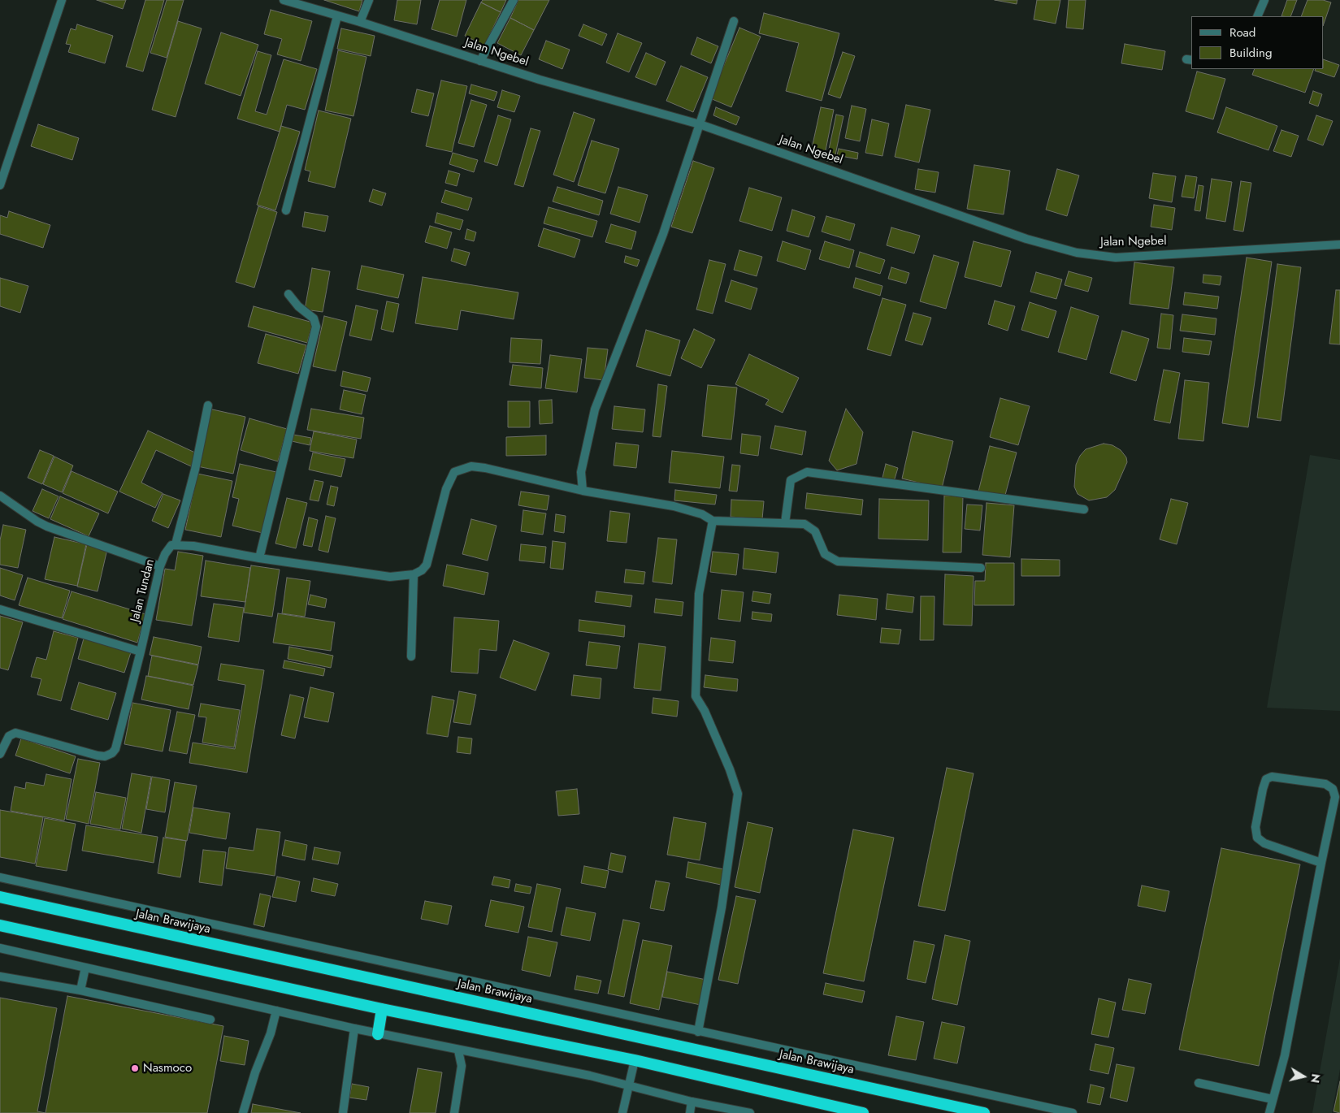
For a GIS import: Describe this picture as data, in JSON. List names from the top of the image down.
{
  "streets": {
    "highway": ["Jalan Brawijaya"],
    "street": ["Jalan Ngebel", "Jalan Tundan"]
  },
  "places": ["Nasmoco"],
  "legend": ["Road", "Building"],
  "north": "right"
}
